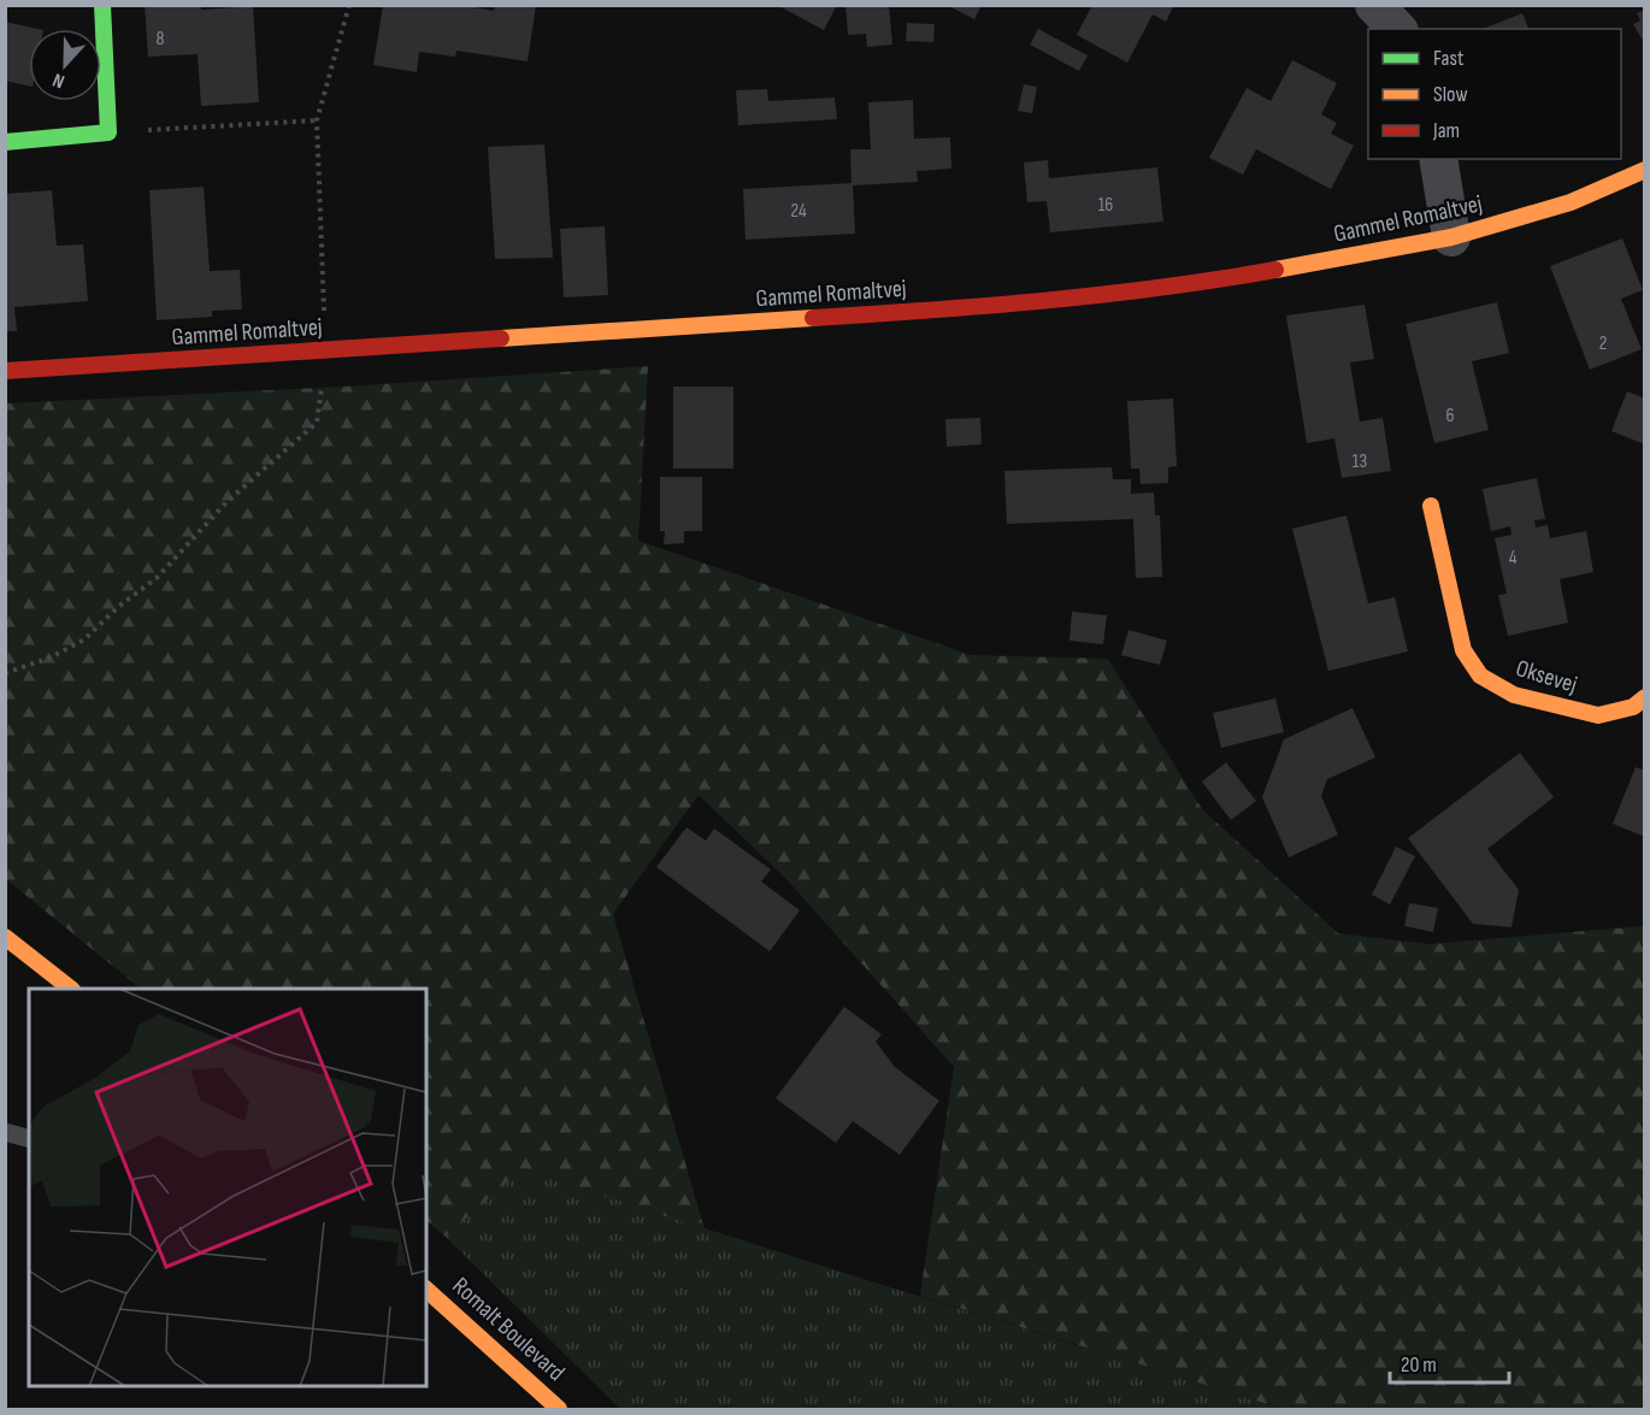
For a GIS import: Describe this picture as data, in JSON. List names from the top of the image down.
{
  "streets": {
    "street": ["Gammel Romaltvej", "Oksevej", "Romalt Boulevard"]
  },
  "house_numbers": [
    "8",
    "16",
    "24",
    "2",
    "6",
    "13",
    "4"
  ],
  "legend": ["Fast", "Slow", "Jam"],
  "scale_bar": "20 m",
  "north": "bottom"
}
